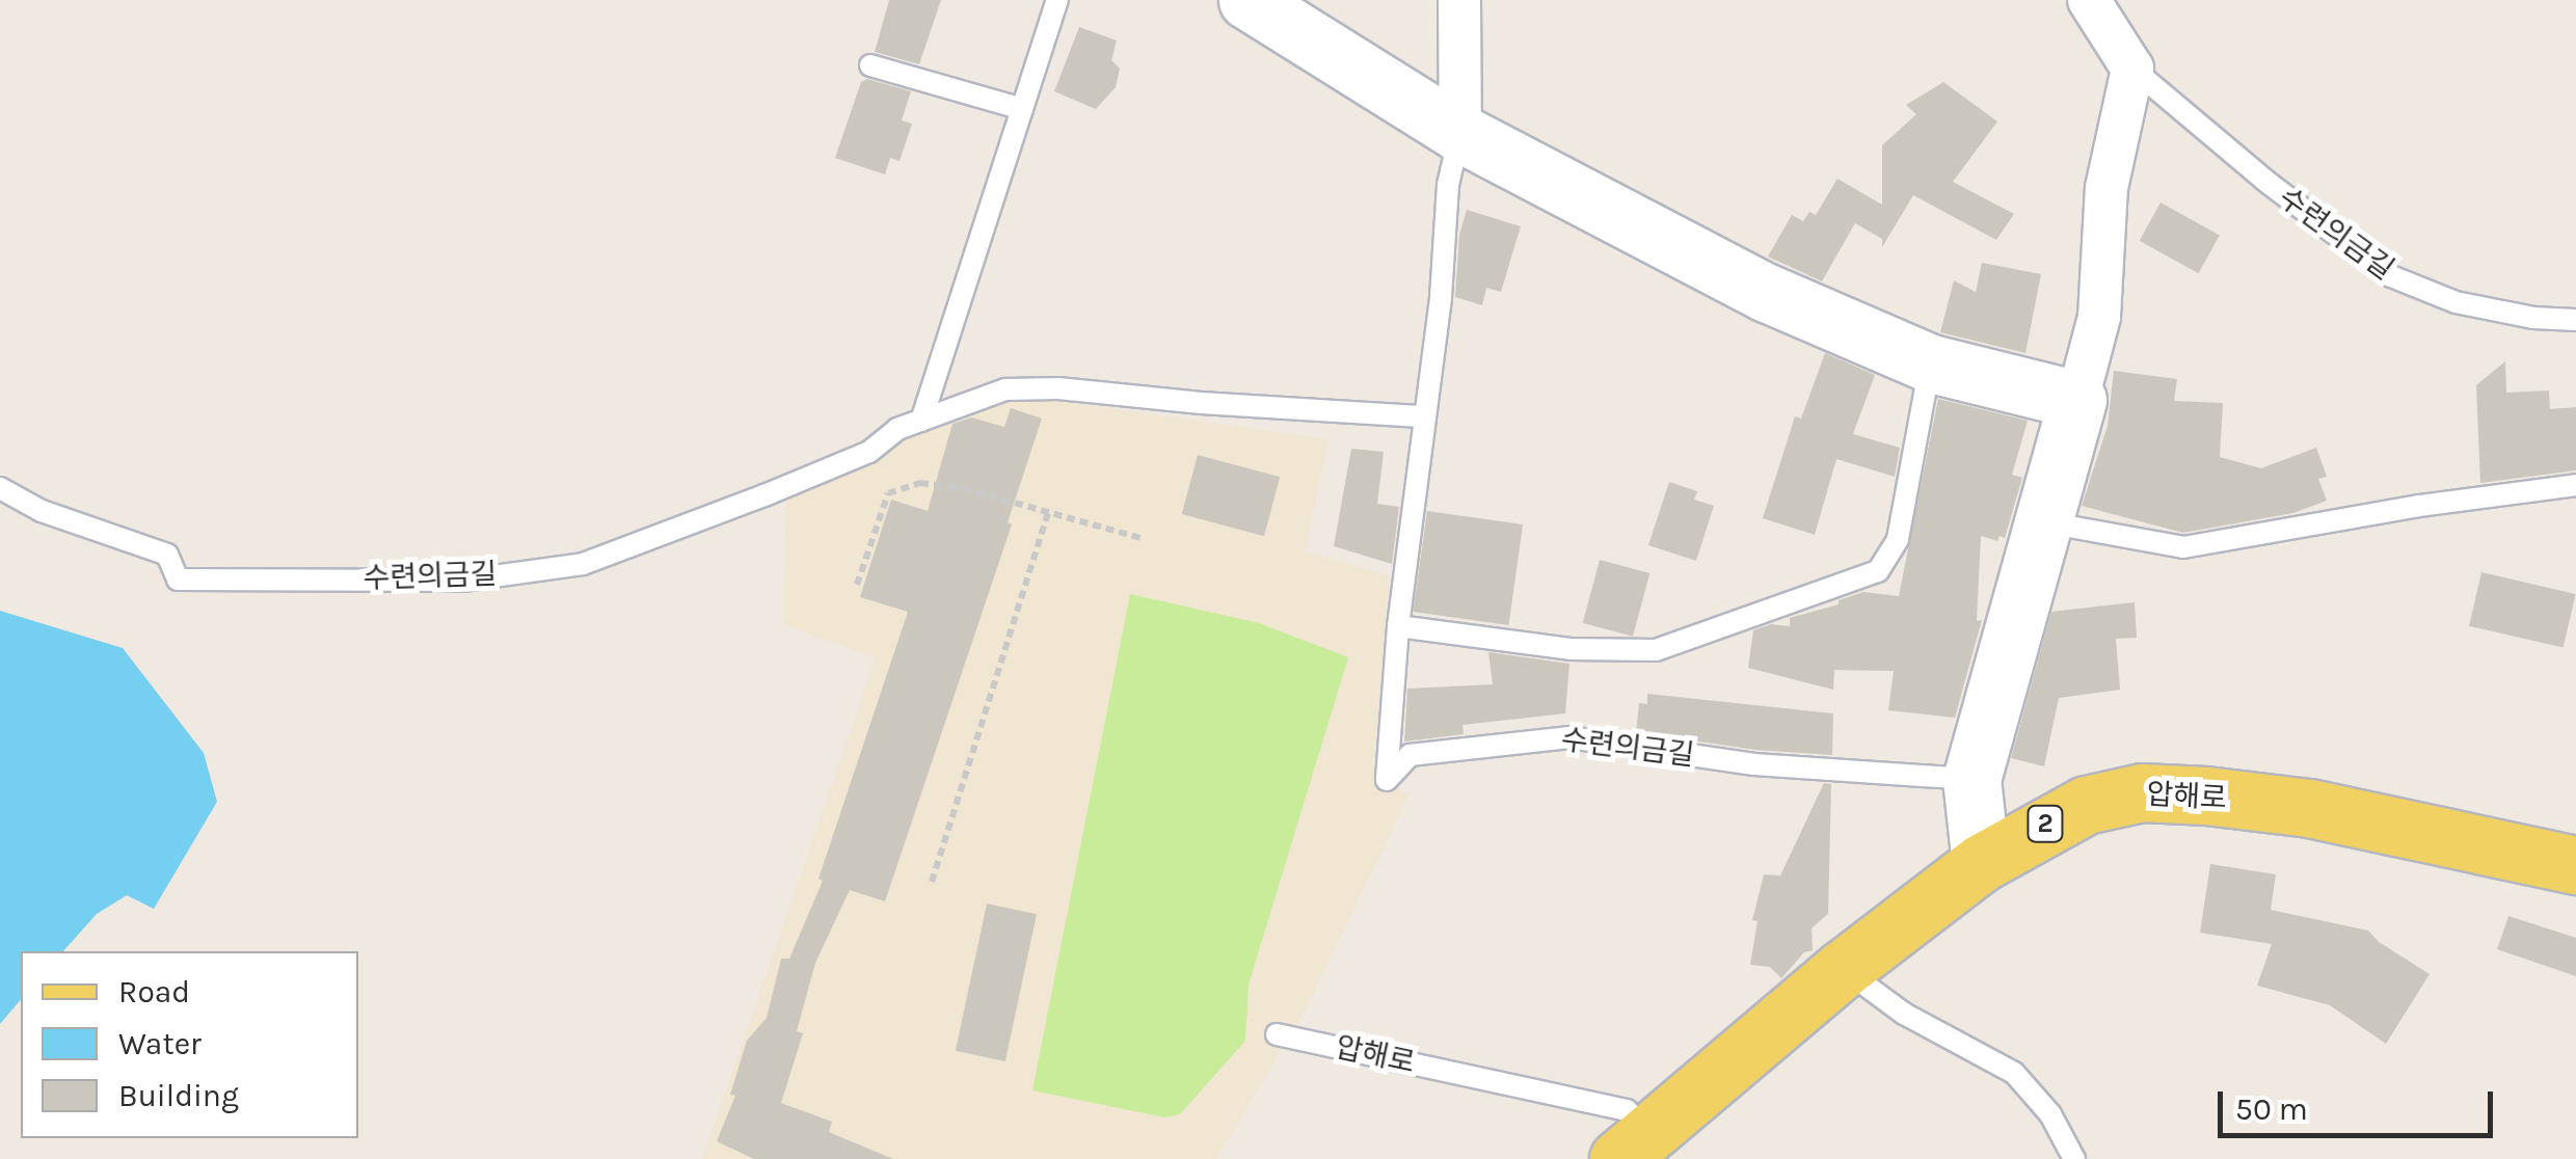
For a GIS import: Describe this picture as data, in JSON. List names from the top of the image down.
{
  "streets": {
    "main road": ["압해로", "2"],
    "street": ["수련의금길"]
  },
  "legend": ["Road", "Water", "Building"],
  "scale_bar": "50 m"
}
